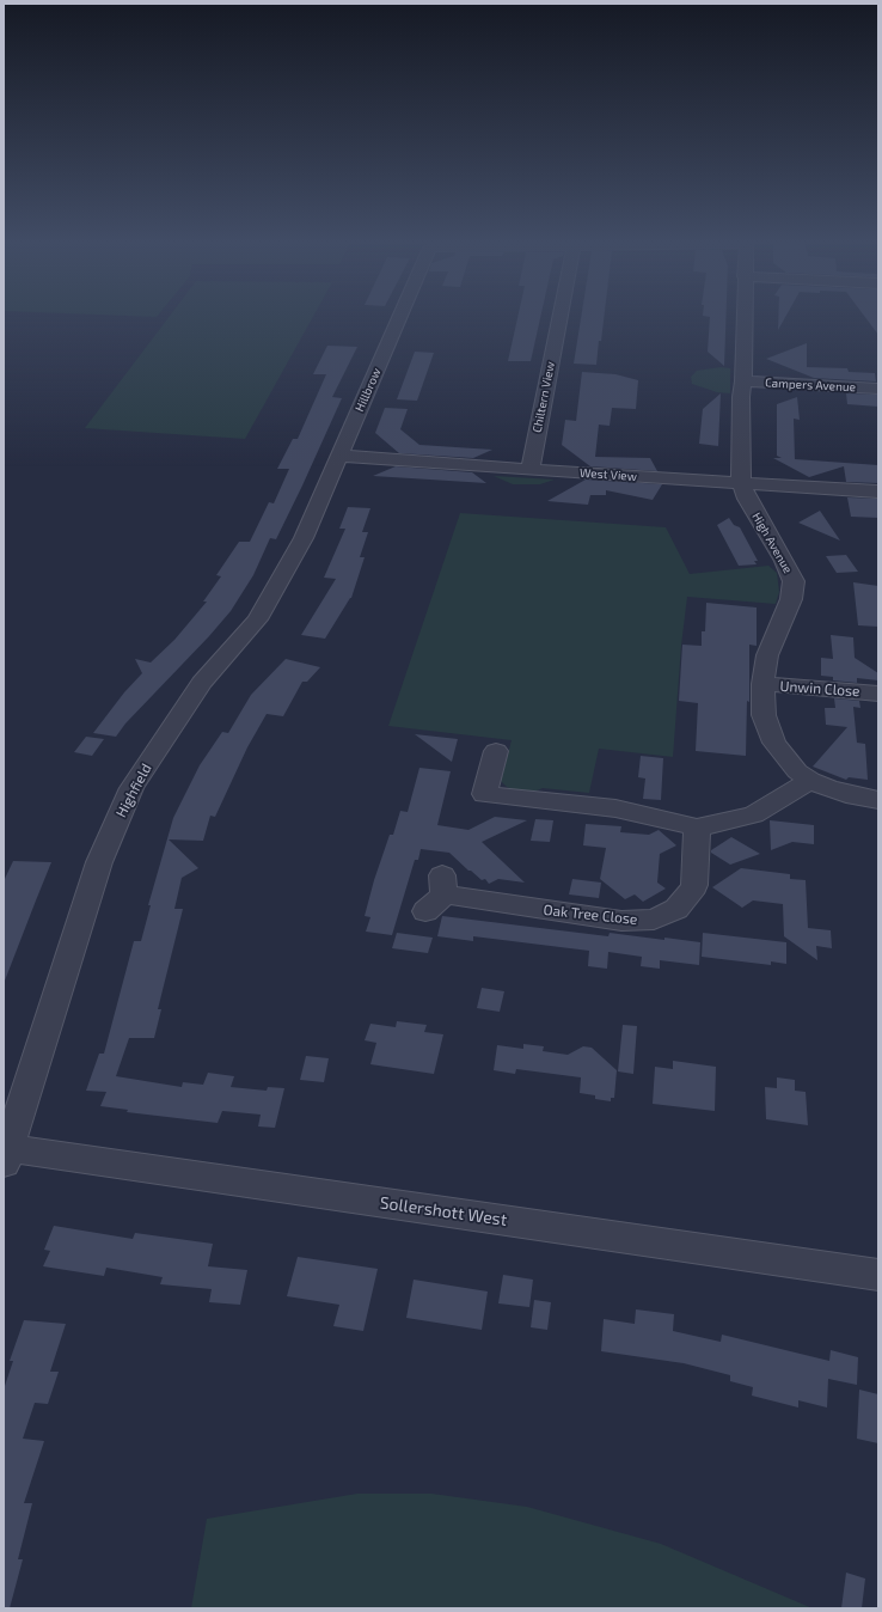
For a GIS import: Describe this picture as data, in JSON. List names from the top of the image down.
{
  "streets": {
    "street": [
      "Campers Avenue",
      "Hillbrow",
      "Chiltern View",
      "West View",
      "High Avenue",
      "Unwin Close",
      "Highfield",
      "Oak Tree Close",
      "Sollershott West"
    ]
  },
  "crossings": [
    ["Campers Avenue", "High Avenue"],
    ["Hillbrow", "West View"],
    ["Hillbrow", "Highfield"],
    ["Chiltern View", "West View"],
    ["West View", "High Avenue"],
    ["West View", "Highfield"],
    ["High Avenue", "Unwin Close"],
    ["Highfield", "Sollershott West"]
  ]
}
